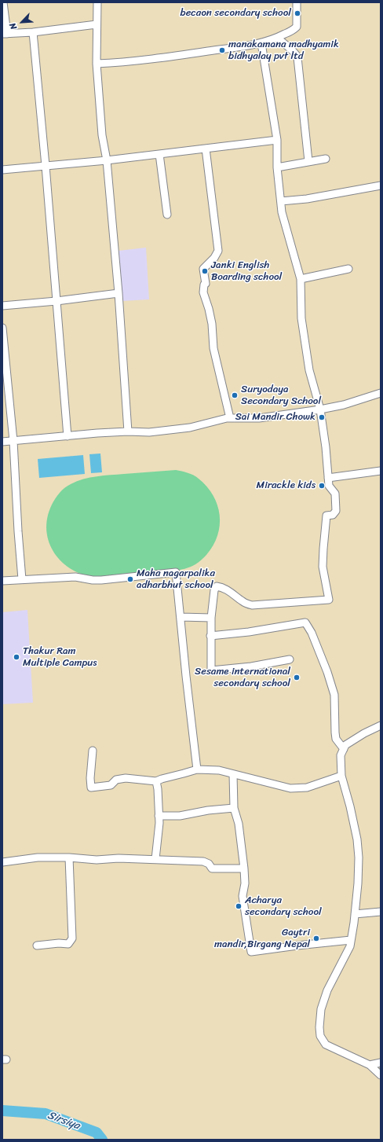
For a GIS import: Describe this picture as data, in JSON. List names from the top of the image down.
{
  "water": ["Sirsiya"],
  "places": [
    "becaon secondary school",
    "manakamana madhyamik bidhyalay pvt ltd",
    "Janki English Boarding school",
    "Suryodaya Secondary School",
    "Sai Mandir Chowk",
    "Mirackle kids",
    "Maha nagarpalika adharbhut school",
    "Thakur Ram Multiple Campus",
    "Sesame international secondary school",
    "Acharya secondary school",
    "Gaytri mandir,Birgang Nepal"
  ],
  "north": "bottom left"
}
